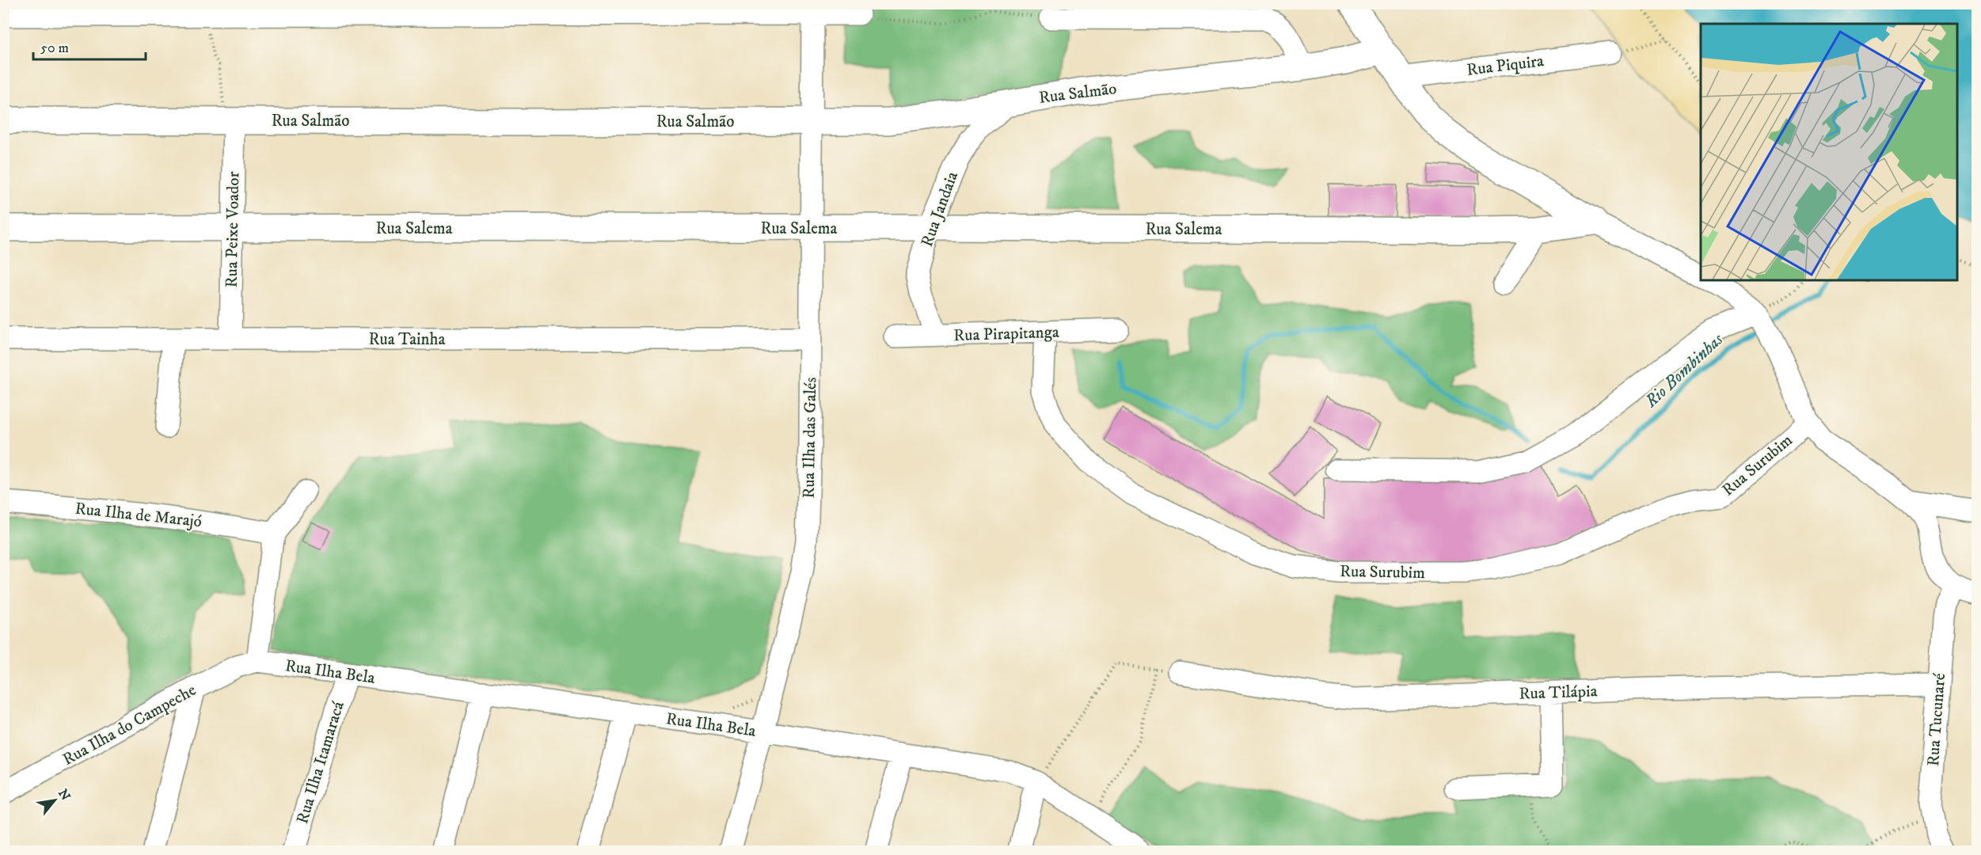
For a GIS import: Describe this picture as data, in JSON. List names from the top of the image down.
{
  "streets": {
    "main road": ["Rua Salmão", "Rua Salema"],
    "street": [
      "Rua Piquira",
      "Rua Jandaia",
      "Rua Peixe Voador",
      "Rua Pirapitanga",
      "Rua Tainha",
      "Rua Ilha das Galés",
      "Rua Surubim",
      "Rua Ilha de Marajó",
      "Rua Ilha Bela",
      "Rua Tilápia",
      "Rua Tucunaré",
      "Rua Ilha do Campeche",
      "Rua Ilha Itamaracá"
    ]
  },
  "crossings": [
    ["Rua Salmão", "Rua Jandaia"],
    ["Rua Salmão", "Rua Peixe Voador"],
    ["Rua Salmão", "Rua Ilha das Galés"],
    ["Rua Jandaia", "Rua Salema"],
    ["Rua Jandaia", "Rua Pirapitanga"],
    ["Rua Salema", "Rua Peixe Voador"],
    ["Rua Salema", "Rua Ilha das Galés"],
    ["Rua Peixe Voador", "Rua Tainha"],
    ["Rua Pirapitanga", "Rua Surubim"],
    ["Rua Tainha", "Rua Ilha das Galés"],
    ["Rua Ilha das Galés", "Rua Ilha Bela"],
    ["Rua Ilha Bela", "Rua Ilha do Campeche"],
    ["Rua Ilha Bela", "Rua Ilha Itamaracá"],
    ["Rua Tilápia", "Rua Tucunaré"]
  ],
  "water": ["Rio Bombinhas"],
  "scale_bar": "50 m",
  "north": "top right"
}
